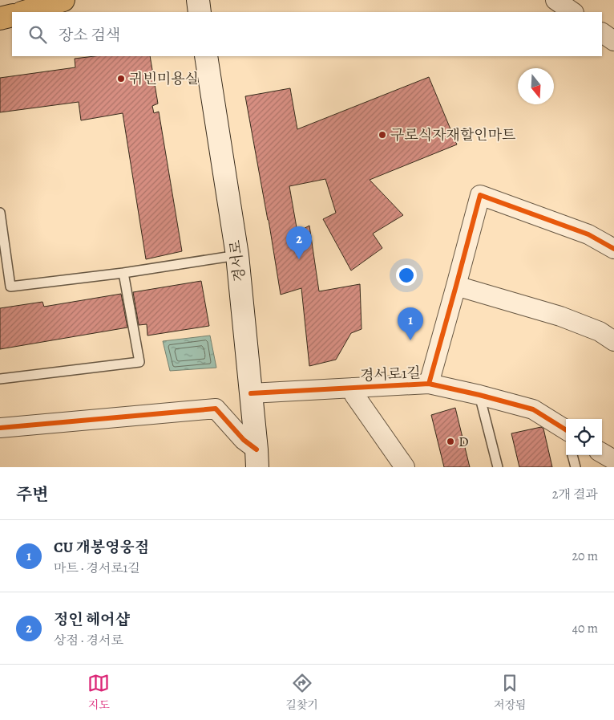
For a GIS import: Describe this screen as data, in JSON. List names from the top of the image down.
{
  "streets": {
    "main road": ["경서로"],
    "street": ["경서로1길"]
  },
  "crossings": [
    ["경서로", "경서로1길"]
  ],
  "places": ["귀빈미용실", "구로식자재할인마트", "D"],
  "north": "bottom",
  "page": {
    "search": "장소 검색",
    "pins": ["2", "1"],
    "heading": ["주변", "2개 결과"],
    "list": [
      {
        "mark": "1",
        "name": "CU 개봉영웅점",
        "note": "마트 · 경서로1길",
        "value": "20 m"
      },
      {
        "mark": "2",
        "name": "정인 헤어샵",
        "note": "상점 · 경서로",
        "value": "40 m"
      }
    ],
    "nav": ["지도", "길찾기", "저장됨"]
  }
}
